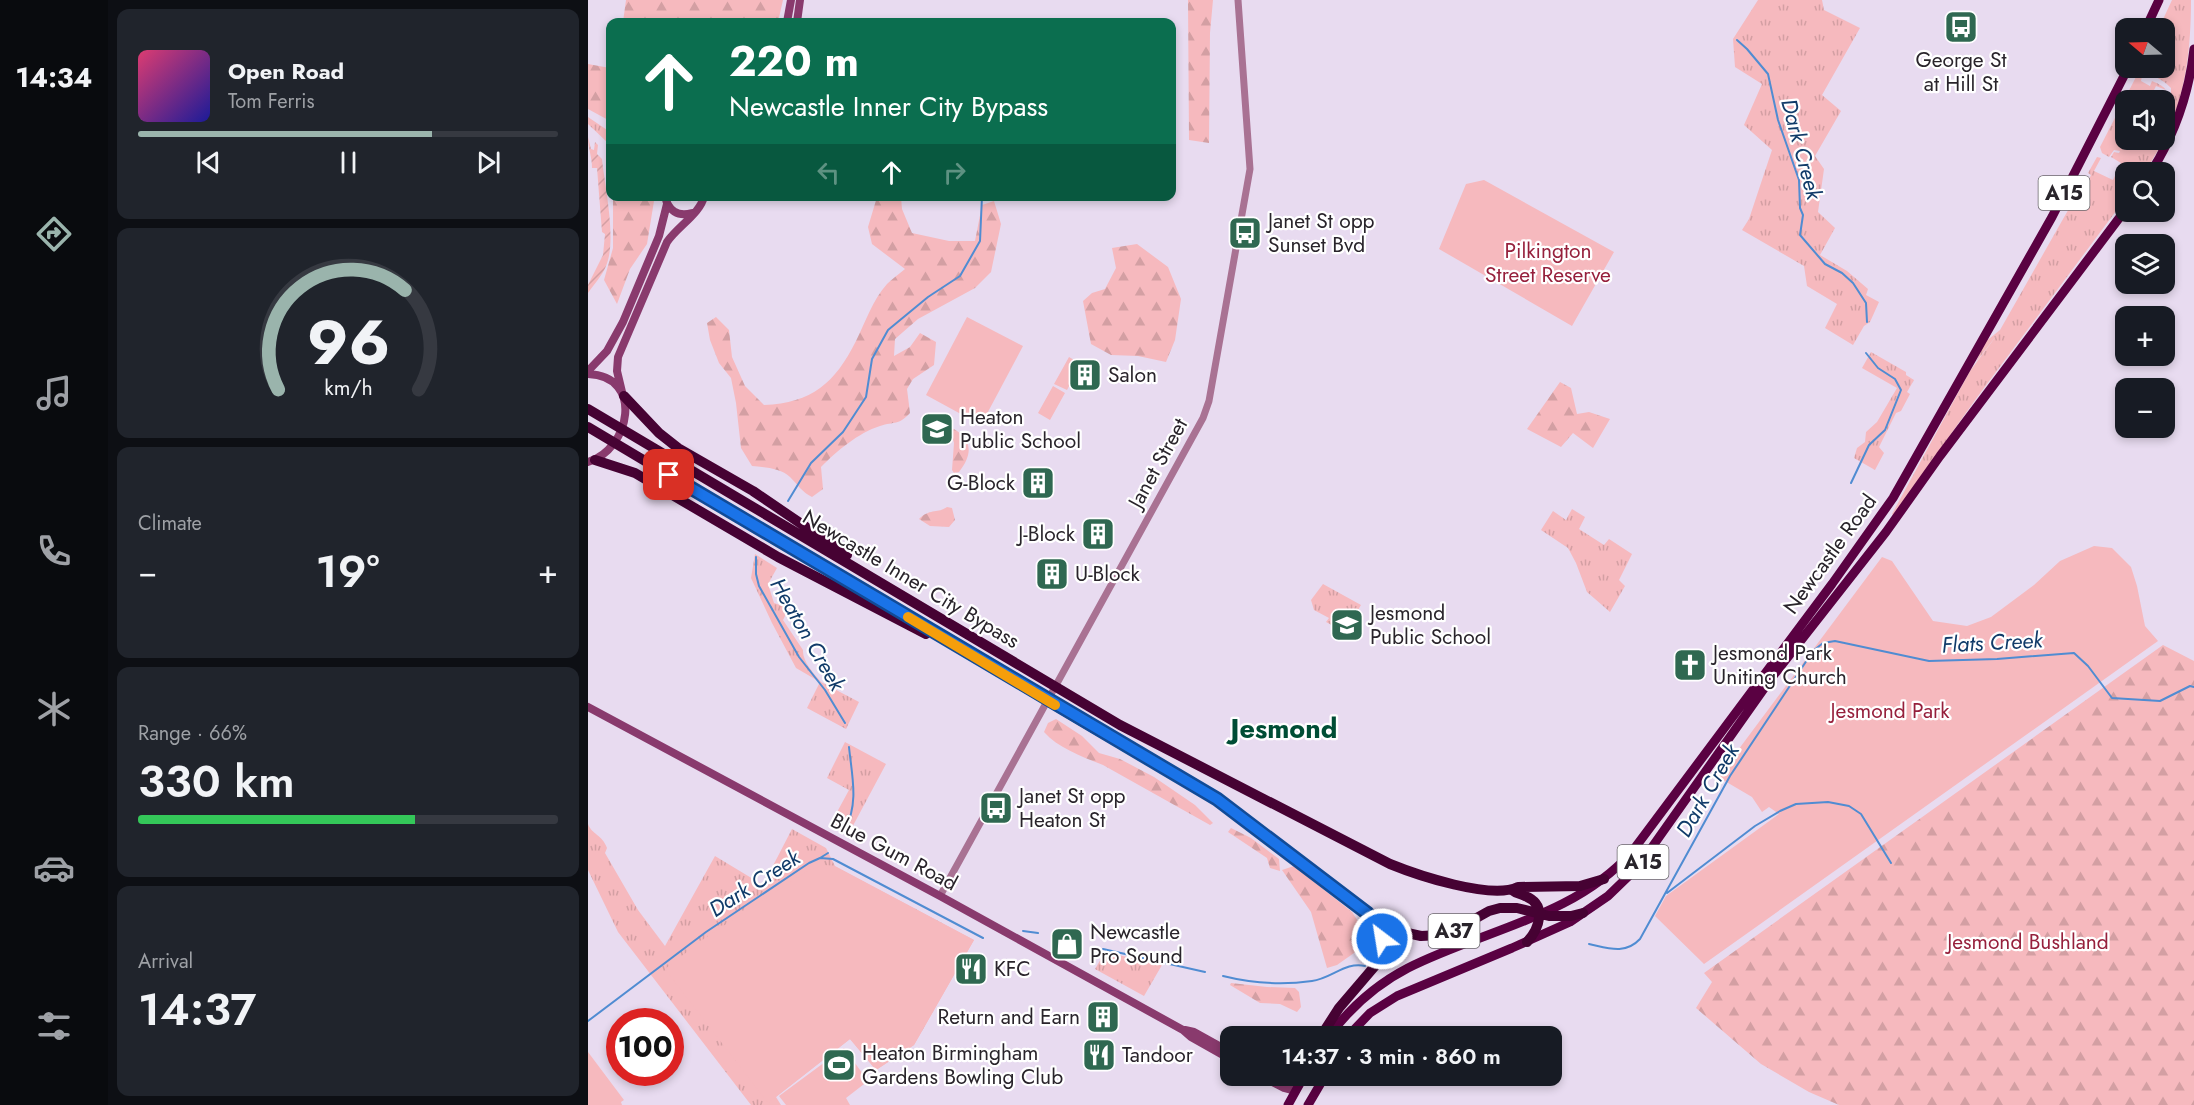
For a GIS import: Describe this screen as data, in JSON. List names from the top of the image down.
{
  "streets": {
    "highway": [
      "A15",
      "Newcastle Road",
      "Newcastle Inner City Bypass",
      "A37"
    ],
    "main road": ["Blue Gum Road"],
    "street": ["Janet Street"]
  },
  "crossings": [
    ["Janet Street", "Blue Gum Road"],
    ["Newcastle Road", "A37"],
    ["Newcastle Inner City Bypass", "A37"]
  ],
  "districts": ["Jesmond"],
  "water": ["Dark Creek", "Heaton Creek", "Flats Creek"],
  "parks": ["Pilkington Street Reserve", "Jesmond Park", "Jesmond Bushland"],
  "places": {
    "bus stop": ["George St at Hill St", "Janet St opp Sunset Bvd", "Janet St opp Heaton St"],
    "building": [
      "Salon",
      "G-Block",
      "J-Block",
      "U-Block",
      "Return and Earn"
    ],
    "school or university": ["Heaton Public School", "Jesmond Public School"],
    "church": ["Jesmond Park Uniting Church"],
    "shop": ["Newcastle Pro Sound"],
    "restaurant": ["KFC", "Tandoor"],
    "sports": ["Heaton Birmingham Gardens Bowling Club"]
  },
  "north": "left",
  "page": {
    "tabs": "14:34",
    "map_buttons": ["+", "−"],
    "turn": ["220 m", "Newcastle Inner City Bypass"],
    "song": ["Open Road", "Tom Ferris"],
    "tile": [
      "Climate",
      ["Range · 66%", "330 km"],
      ["Arrival", "14:37"]
    ],
    "heat": ["−", "19°", "+"],
    "limit": "100",
    "trip": "14:37 · 3 min · 860 m",
    "gauge": ["96", "km/h"]
  }
}
